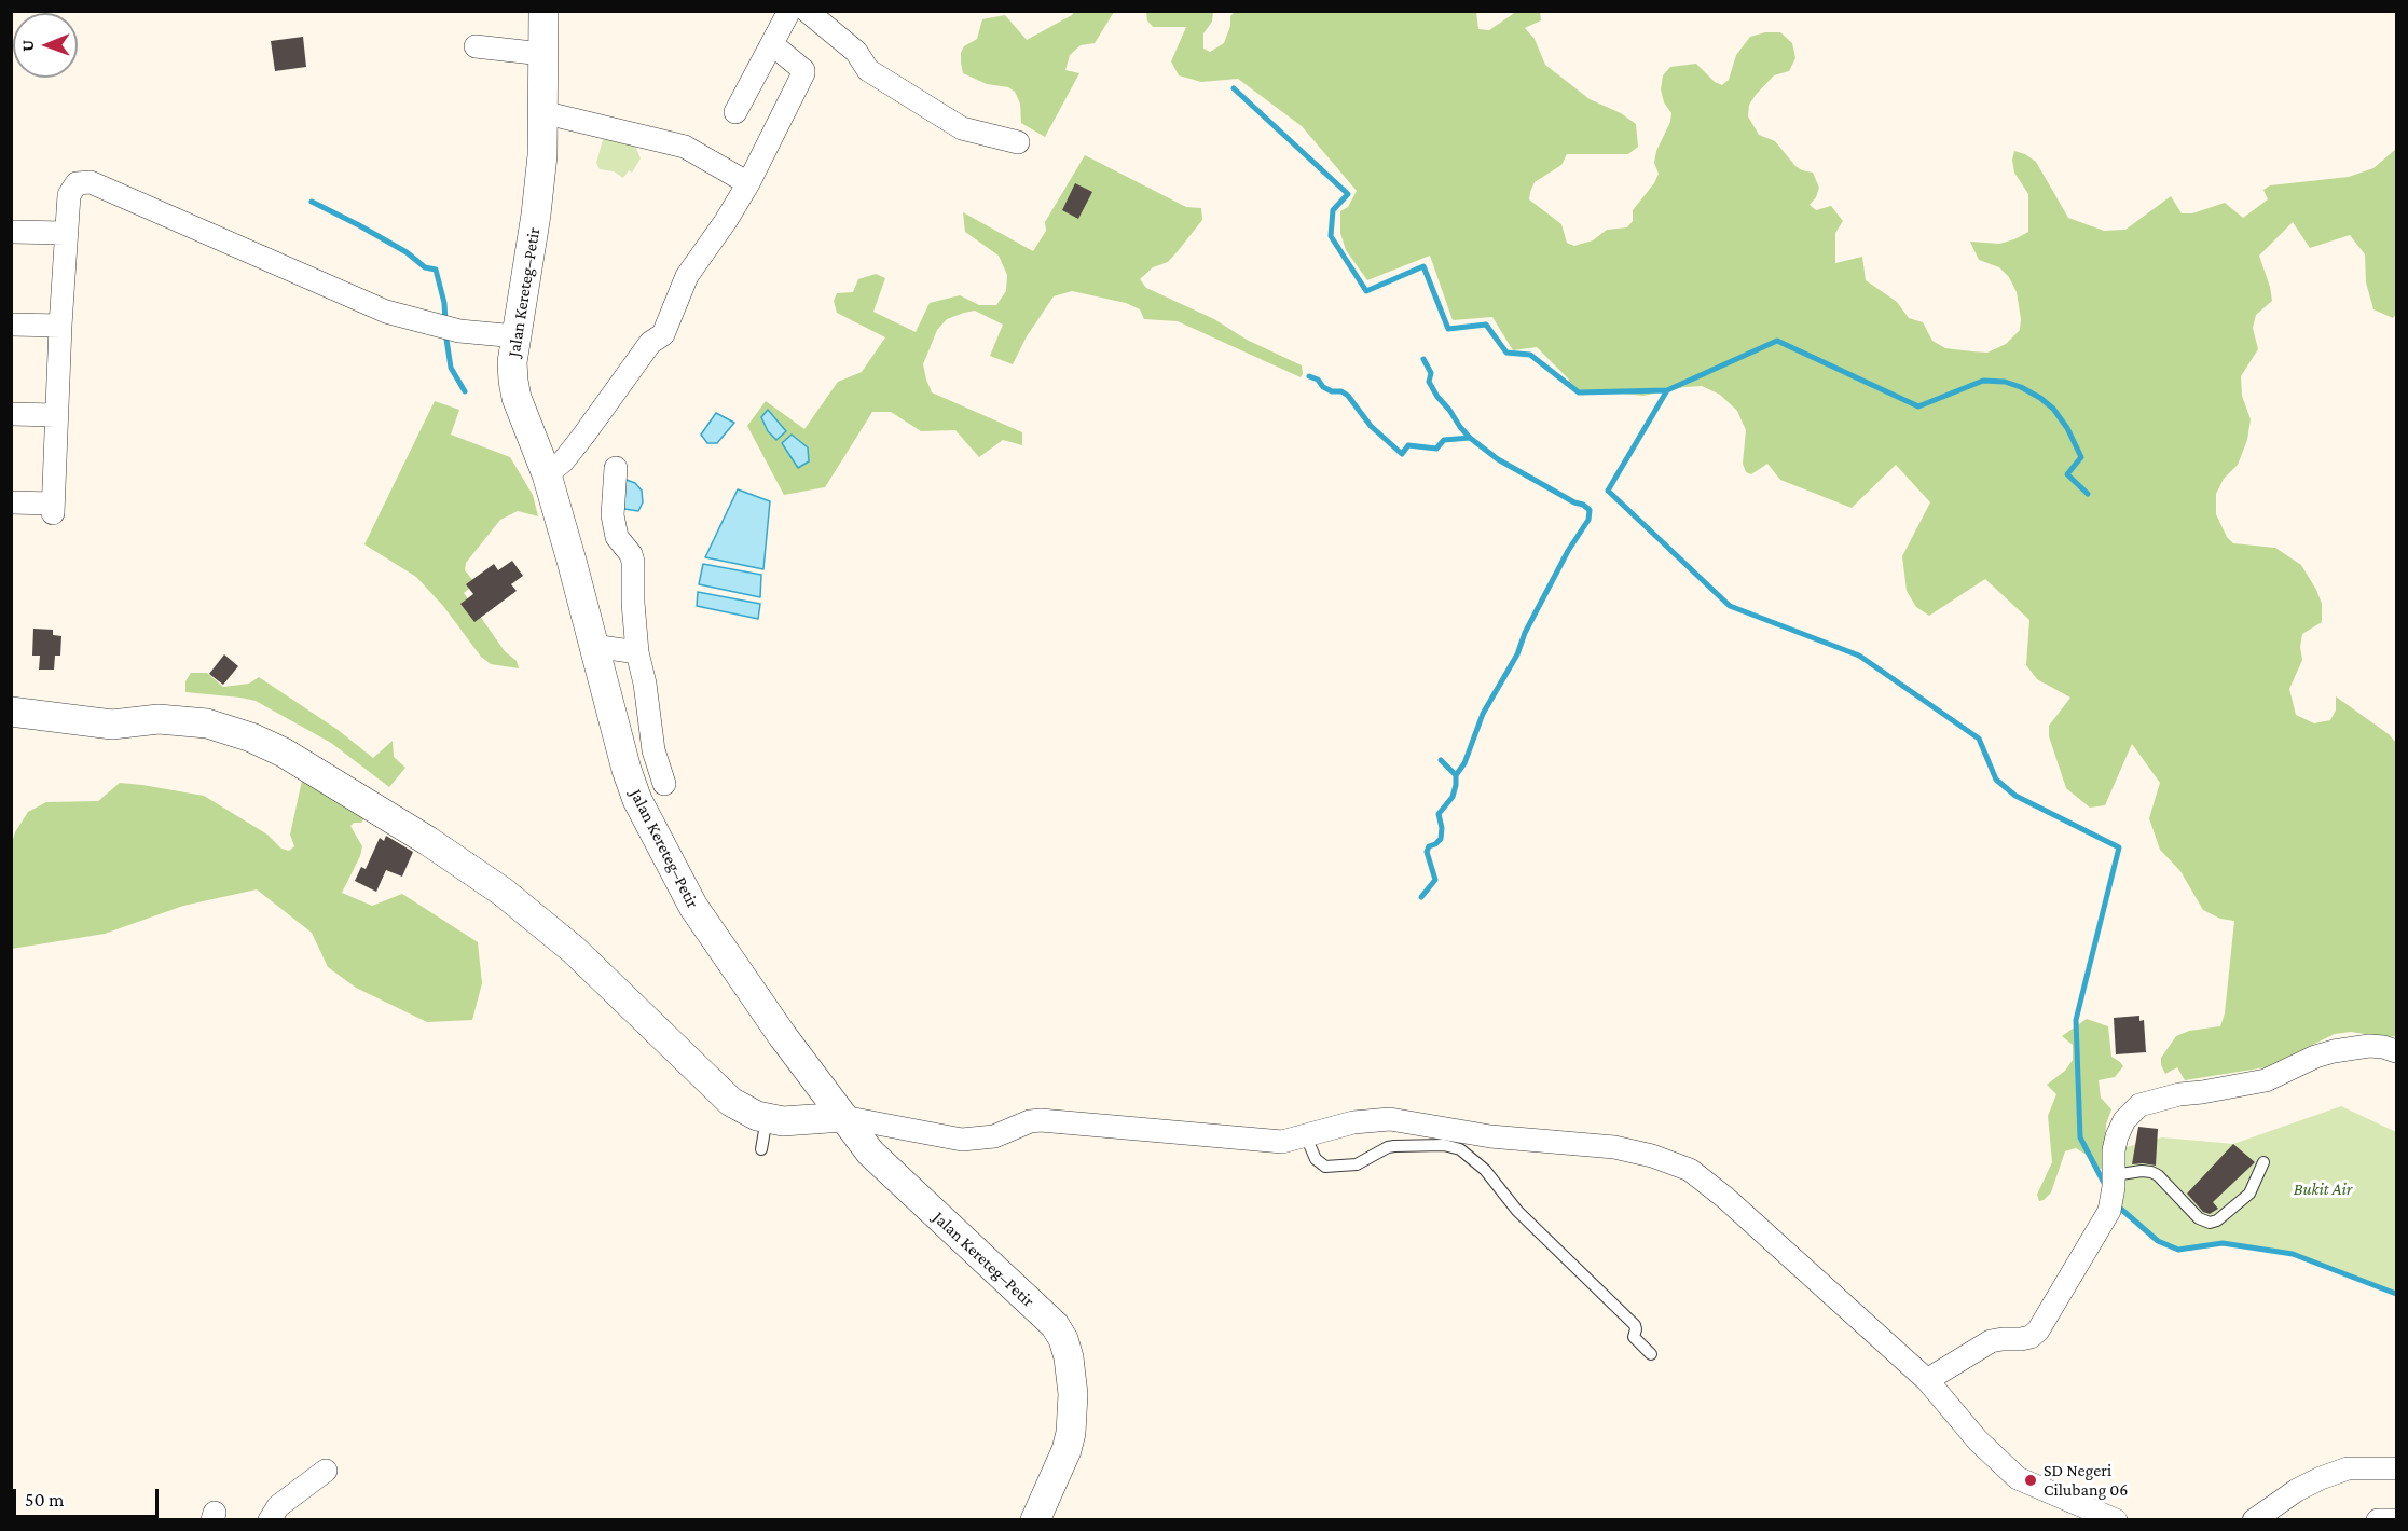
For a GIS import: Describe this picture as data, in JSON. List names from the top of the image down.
{
  "streets": {
    "street": ["Jalan Kereteg–Petir"]
  },
  "parks": ["Bukit Air"],
  "places": ["SD Negeri Cilubang 06"],
  "scale_bar": "50 m",
  "north": "left"
}
